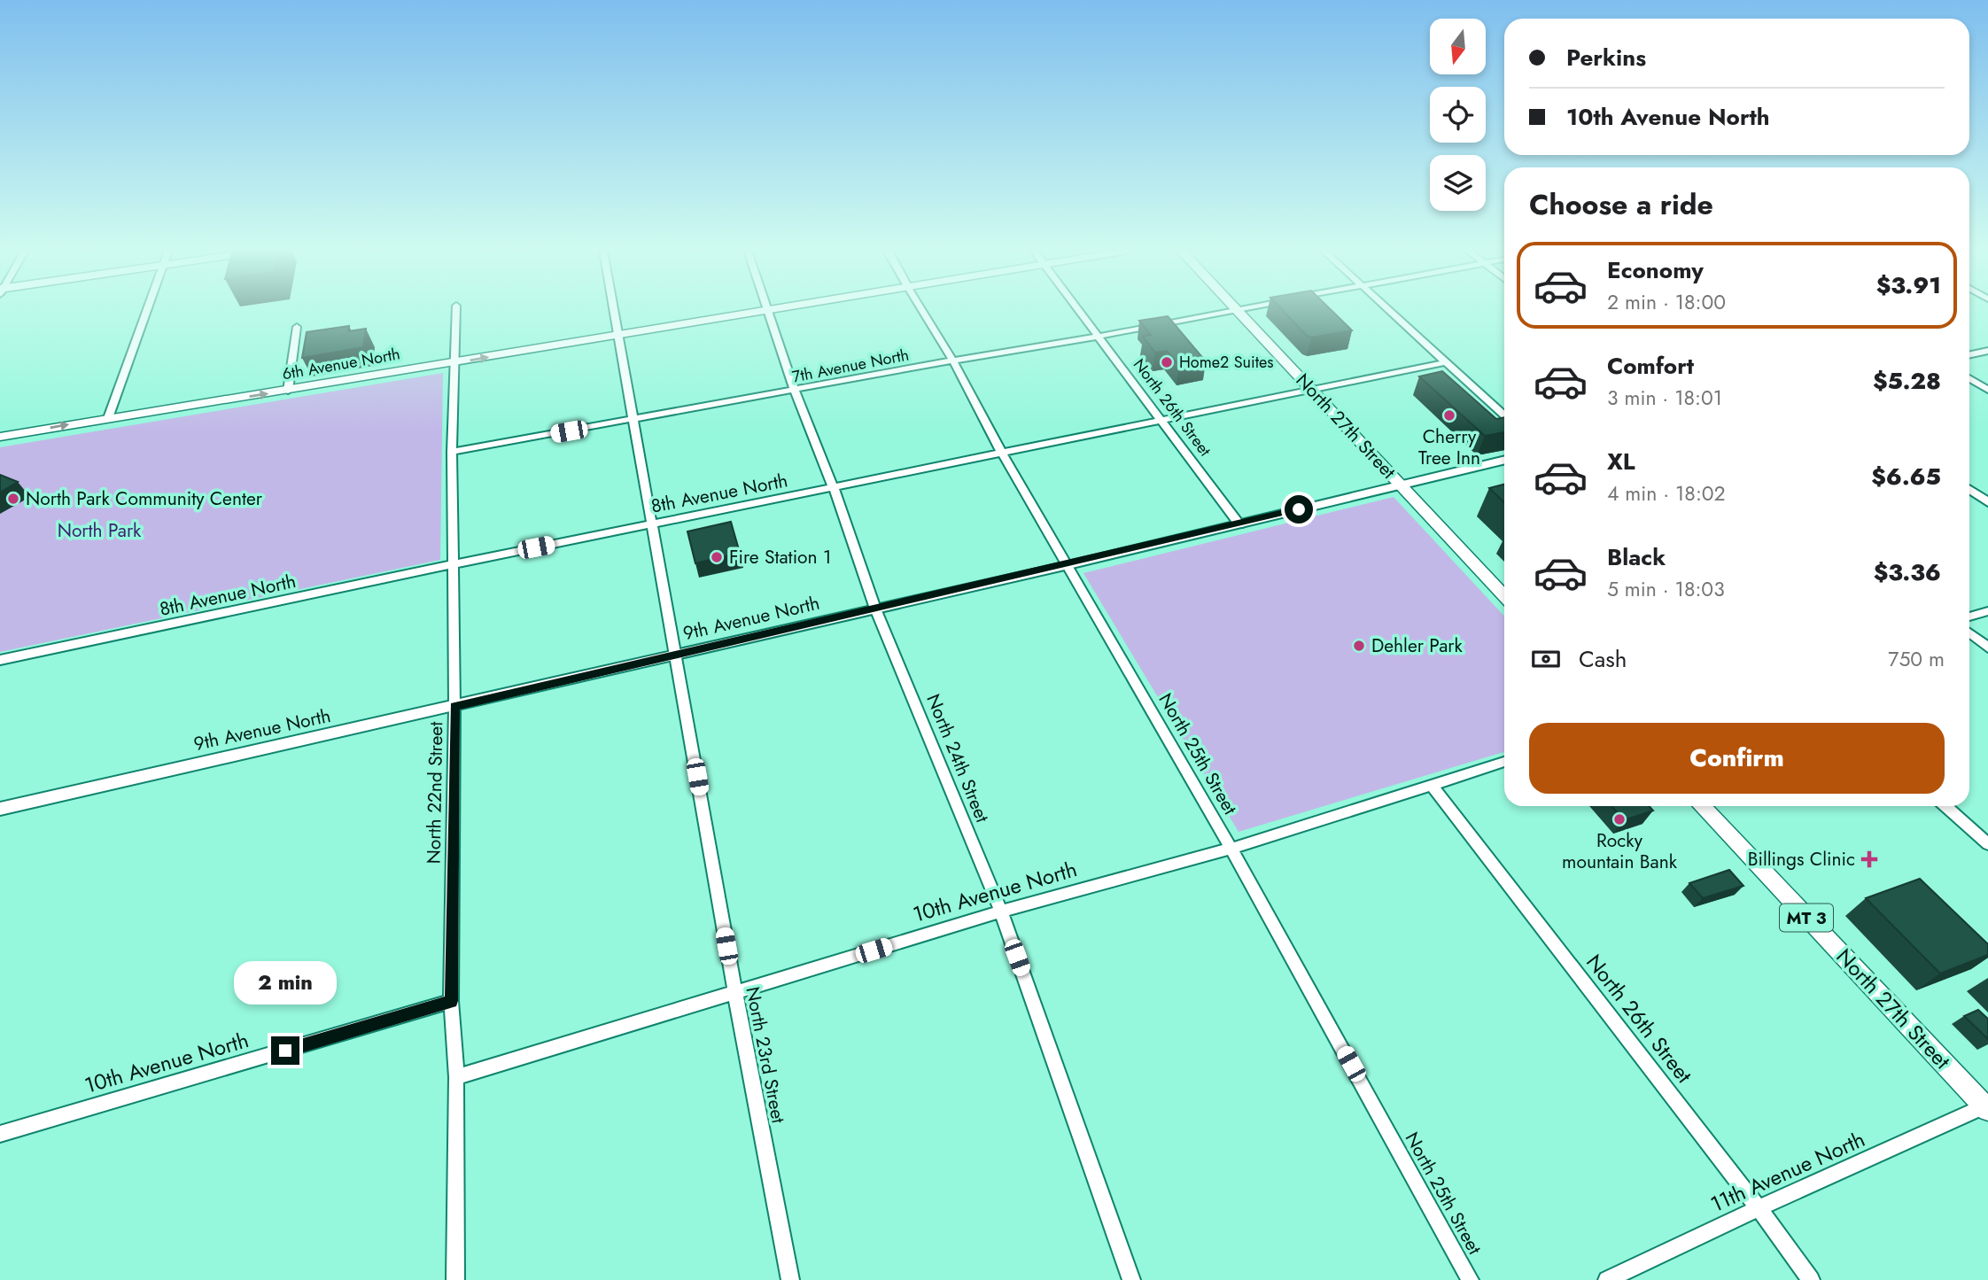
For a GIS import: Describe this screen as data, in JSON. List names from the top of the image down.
{
  "streets": {
    "main road": ["6th Avenue North", "North 27th Street", "MT 3"],
    "street": [
      "7th Avenue North",
      "North 26th Street",
      "8th Avenue North",
      "9th Avenue North",
      "North 25th Street",
      "North 24th Street",
      "North 22nd Street",
      "10th Avenue North",
      "North 23rd Street",
      "11th Avenue North"
    ]
  },
  "crossings": [
    ["6th Avenue North", "North 24th Street"],
    ["6th Avenue North", "North 22nd Street"],
    ["6th Avenue North", "North 23rd Street"],
    ["7th Avenue North", "North 26th Street"],
    ["7th Avenue North", "North 25th Street"],
    ["7th Avenue North", "North 24th Street"],
    ["7th Avenue North", "North 22nd Street"],
    ["7th Avenue North", "North 23rd Street"],
    ["North 26th Street", "8th Avenue North"],
    ["North 26th Street", "9th Avenue North"],
    ["North 26th Street", "10th Avenue North"],
    ["North 26th Street", "11th Avenue North"],
    ["North 27th Street", "8th Avenue North"],
    ["North 27th Street", "9th Avenue North"],
    ["North 27th Street", "11th Avenue North"],
    ["8th Avenue North", "North 25th Street"],
    ["8th Avenue North", "North 24th Street"],
    ["8th Avenue North", "North 22nd Street"],
    ["8th Avenue North", "North 23rd Street"],
    ["9th Avenue North", "North 25th Street"],
    ["9th Avenue North", "North 24th Street"],
    ["9th Avenue North", "North 22nd Street"],
    ["9th Avenue North", "North 23rd Street"],
    ["North 25th Street", "10th Avenue North"],
    ["North 24th Street", "10th Avenue North"],
    ["North 22nd Street", "10th Avenue North"],
    ["10th Avenue North", "North 23rd Street"]
  ],
  "one_way": ["6th Avenue North"],
  "parks": ["North Park"],
  "places": {
    "other": [
      "Home2 Suites",
      "Cherry Tree Inn",
      "North Park Community Center",
      "Fire Station 1",
      "Dehler Park",
      "Rocky mountain Bank"
    ],
    "health": ["Billings Clinic"]
  },
  "north": "bottom",
  "page": {
    "banner": ["Perkins", "10th Avenue North"],
    "heading": "Choose a ride",
    "list": [
      {
        "name": "Economy",
        "note": "2 min · 18:00",
        "value": "$3.91"
      },
      {
        "name": "Comfort",
        "note": "3 min · 18:01",
        "value": "$5.28"
      },
      {
        "name": "XL",
        "note": "4 min · 18:02",
        "value": "$6.65"
      },
      {
        "name": "Black",
        "note": "5 min · 18:03",
        "value": "$3.36"
      }
    ],
    "pay": ["Cash", "750 m"],
    "buttons": "Confirm",
    "bubble": "2 min"
  }
}
